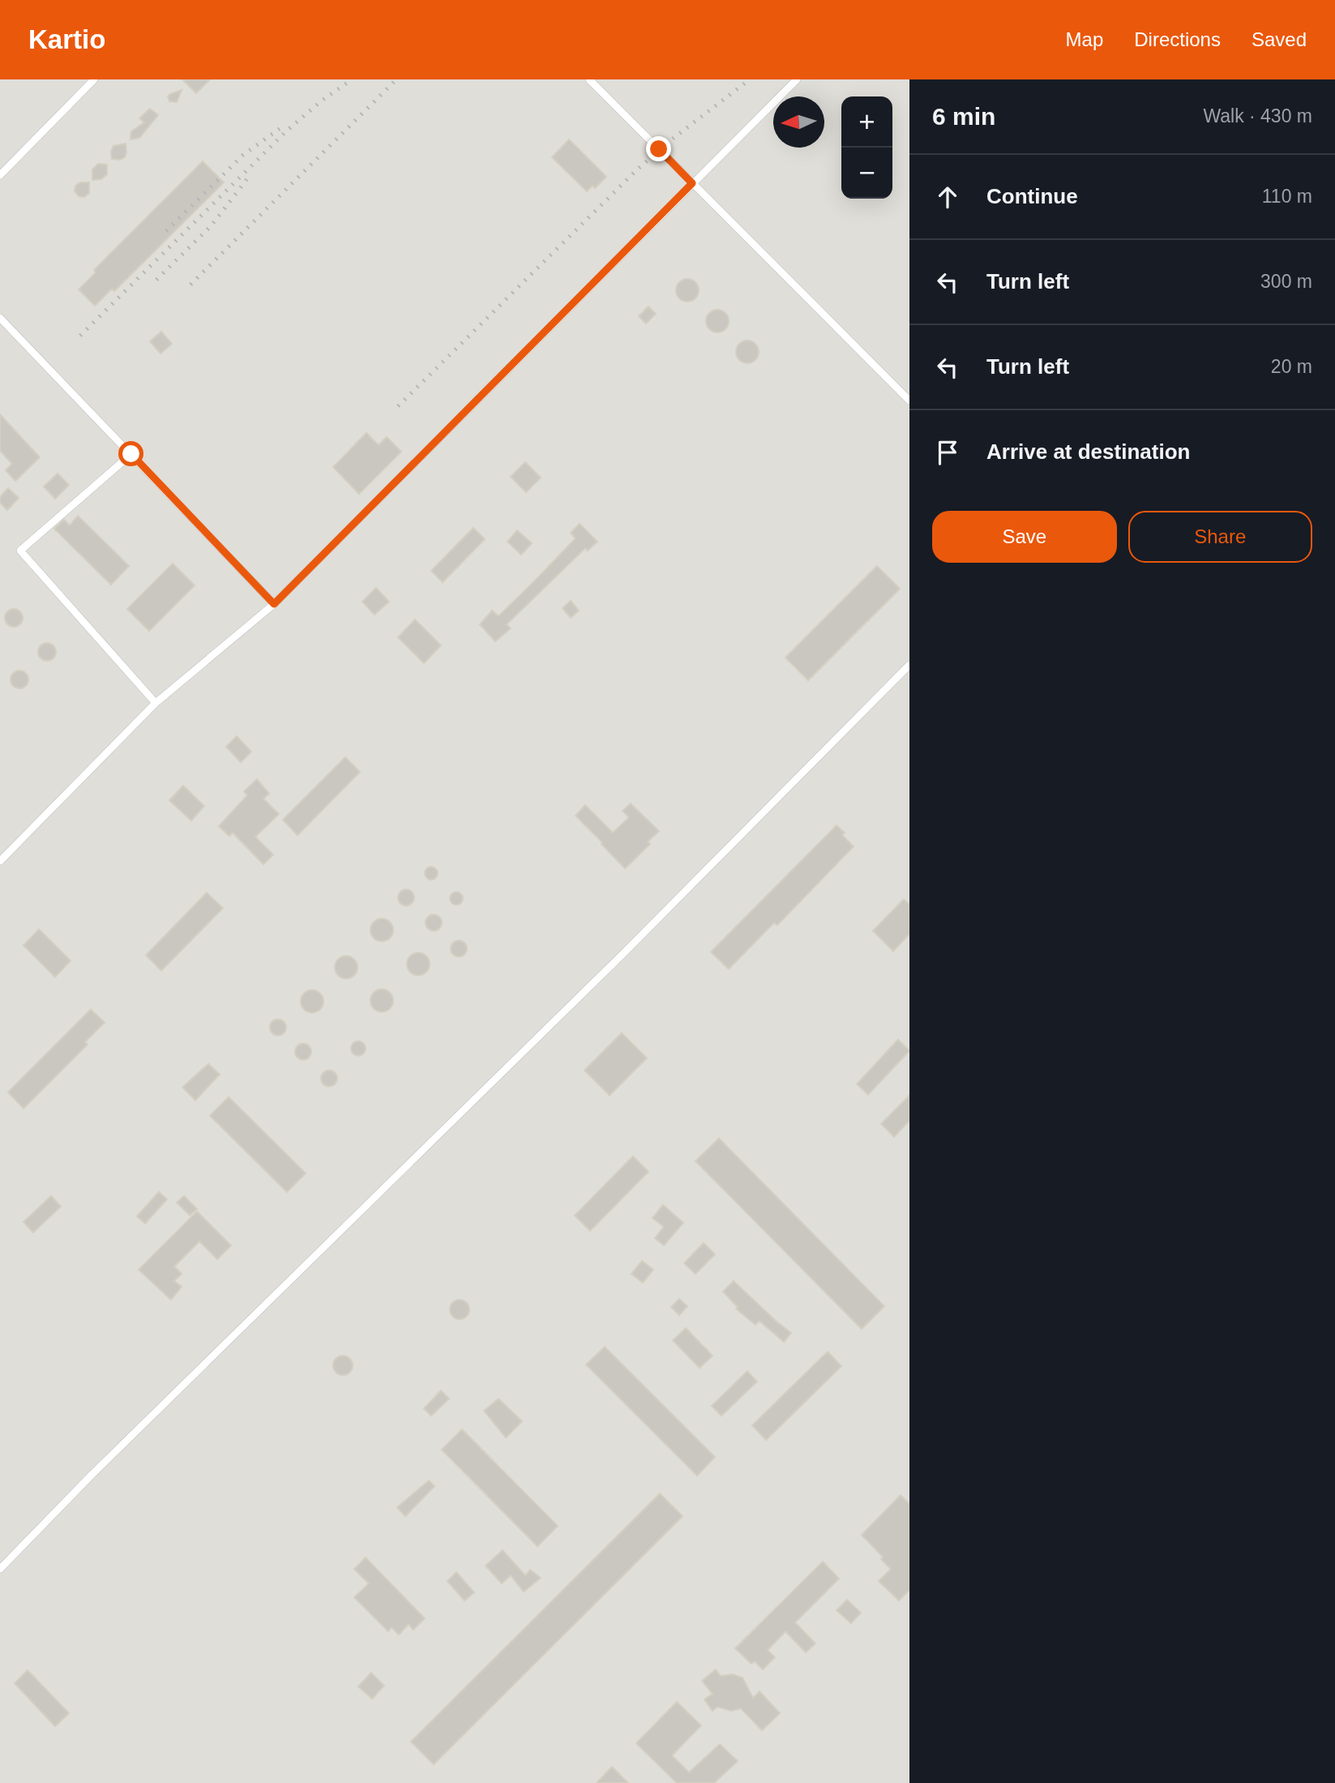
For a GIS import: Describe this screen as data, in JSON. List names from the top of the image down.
{
  "north": "left",
  "page": {
    "header": "Kartio",
    "nav": ["Map", "Directions", "Saved"],
    "heading": ["6 min", "Walk · 430 m"],
    "map_buttons": ["+", "−"],
    "list": [
      ["Continue", "110 m"],
      ["Turn left", "300 m"],
      ["Turn left", "20 m"],
      "Arrive at destination"
    ],
    "buttons": ["Save", "Share"]
  }
}
